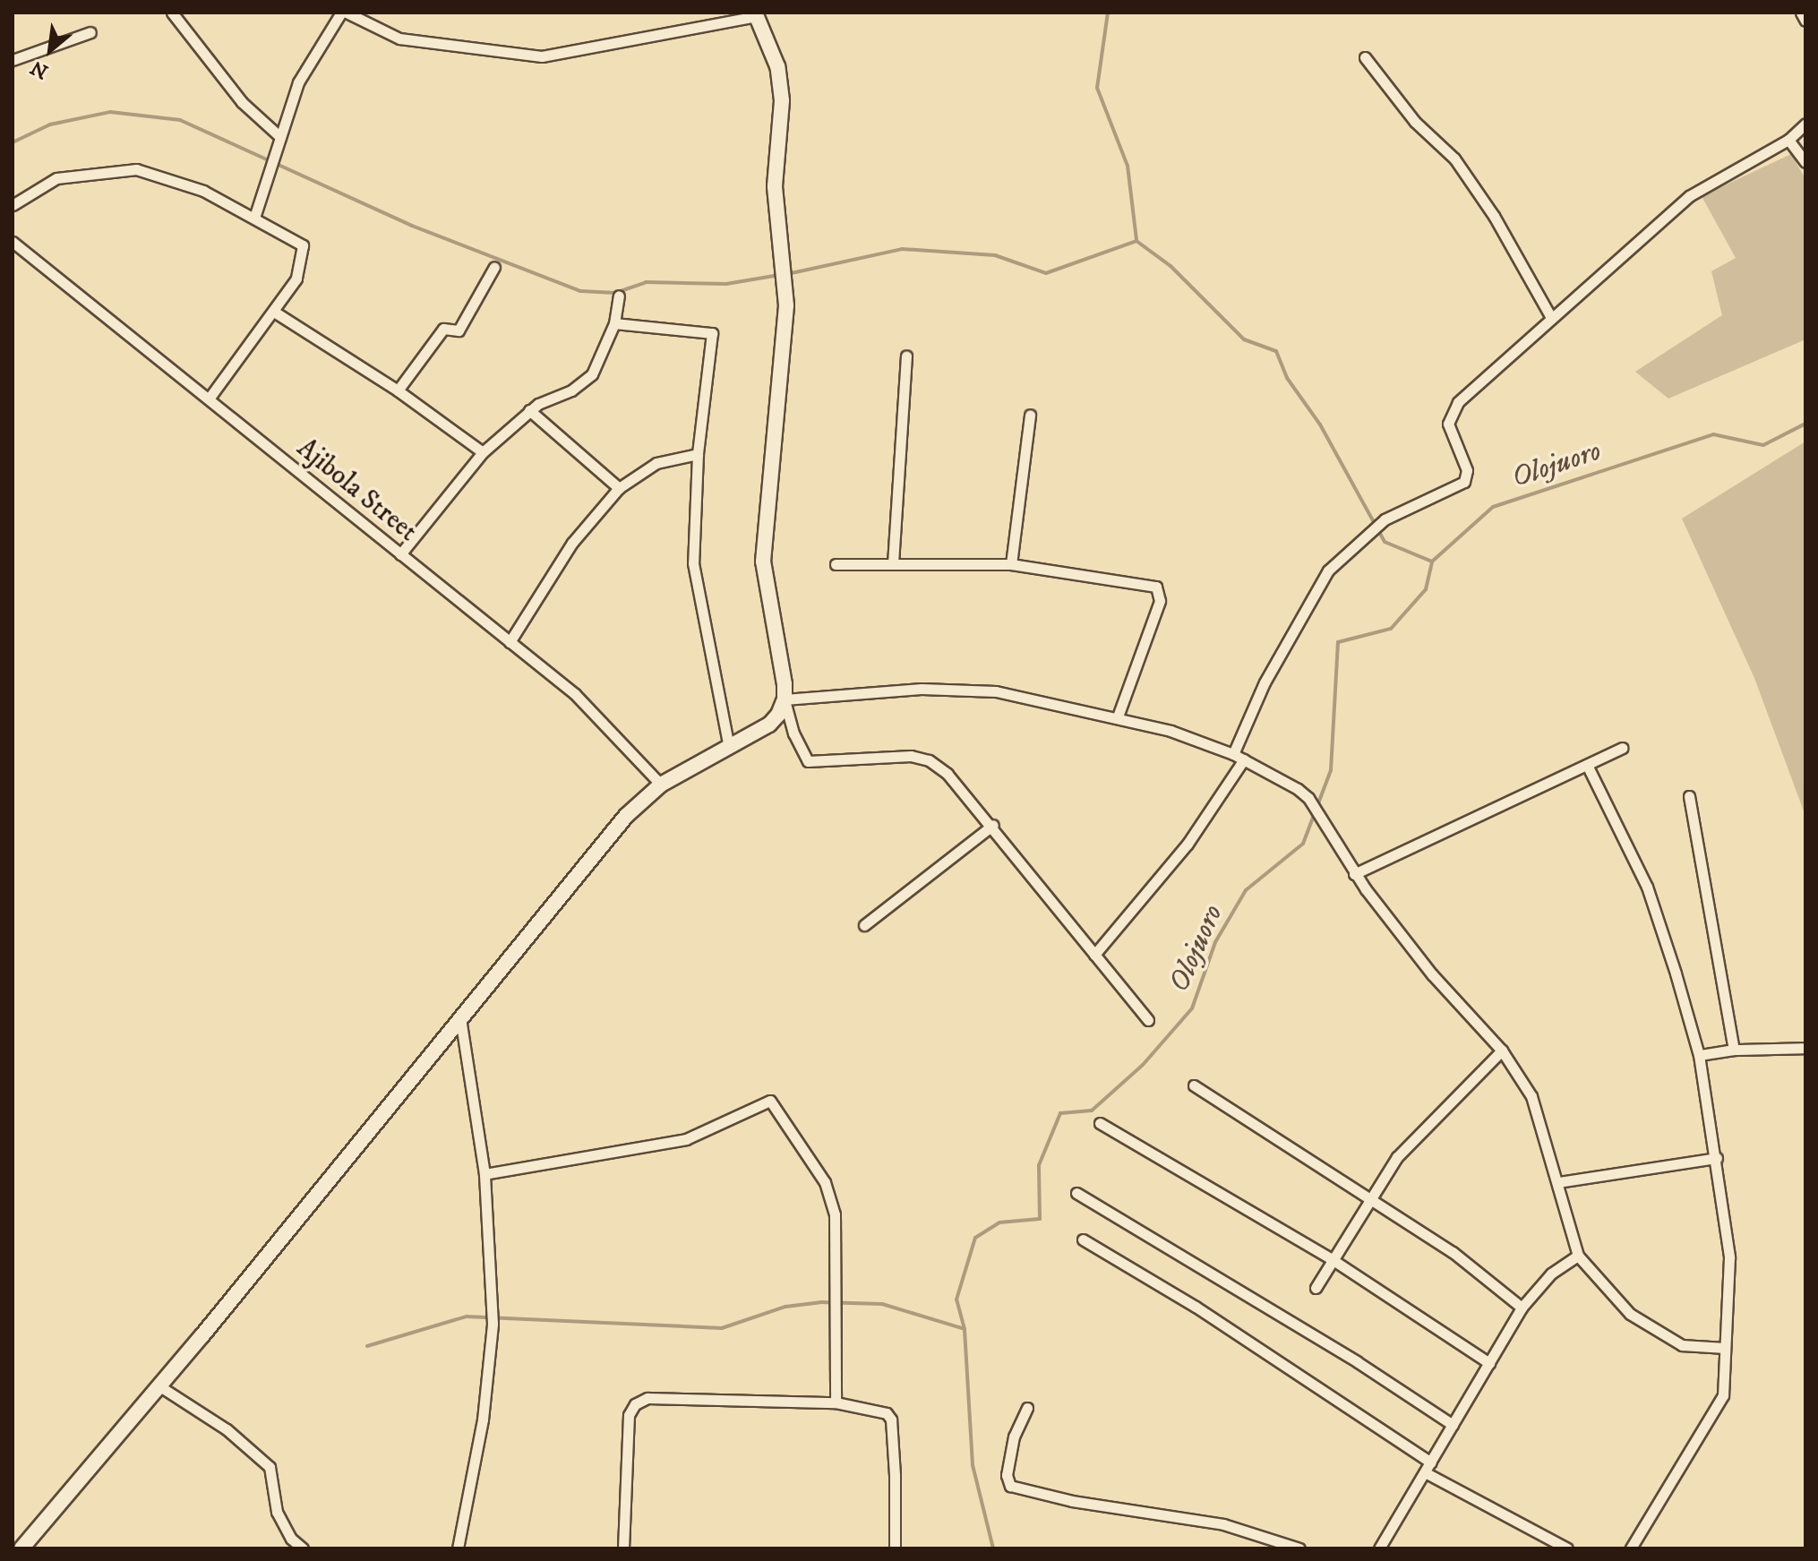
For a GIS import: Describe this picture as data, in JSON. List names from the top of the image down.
{
  "streets": {
    "street": ["Ajibola Street"]
  },
  "water": ["Olojuoro"],
  "north": "bottom left"
}
